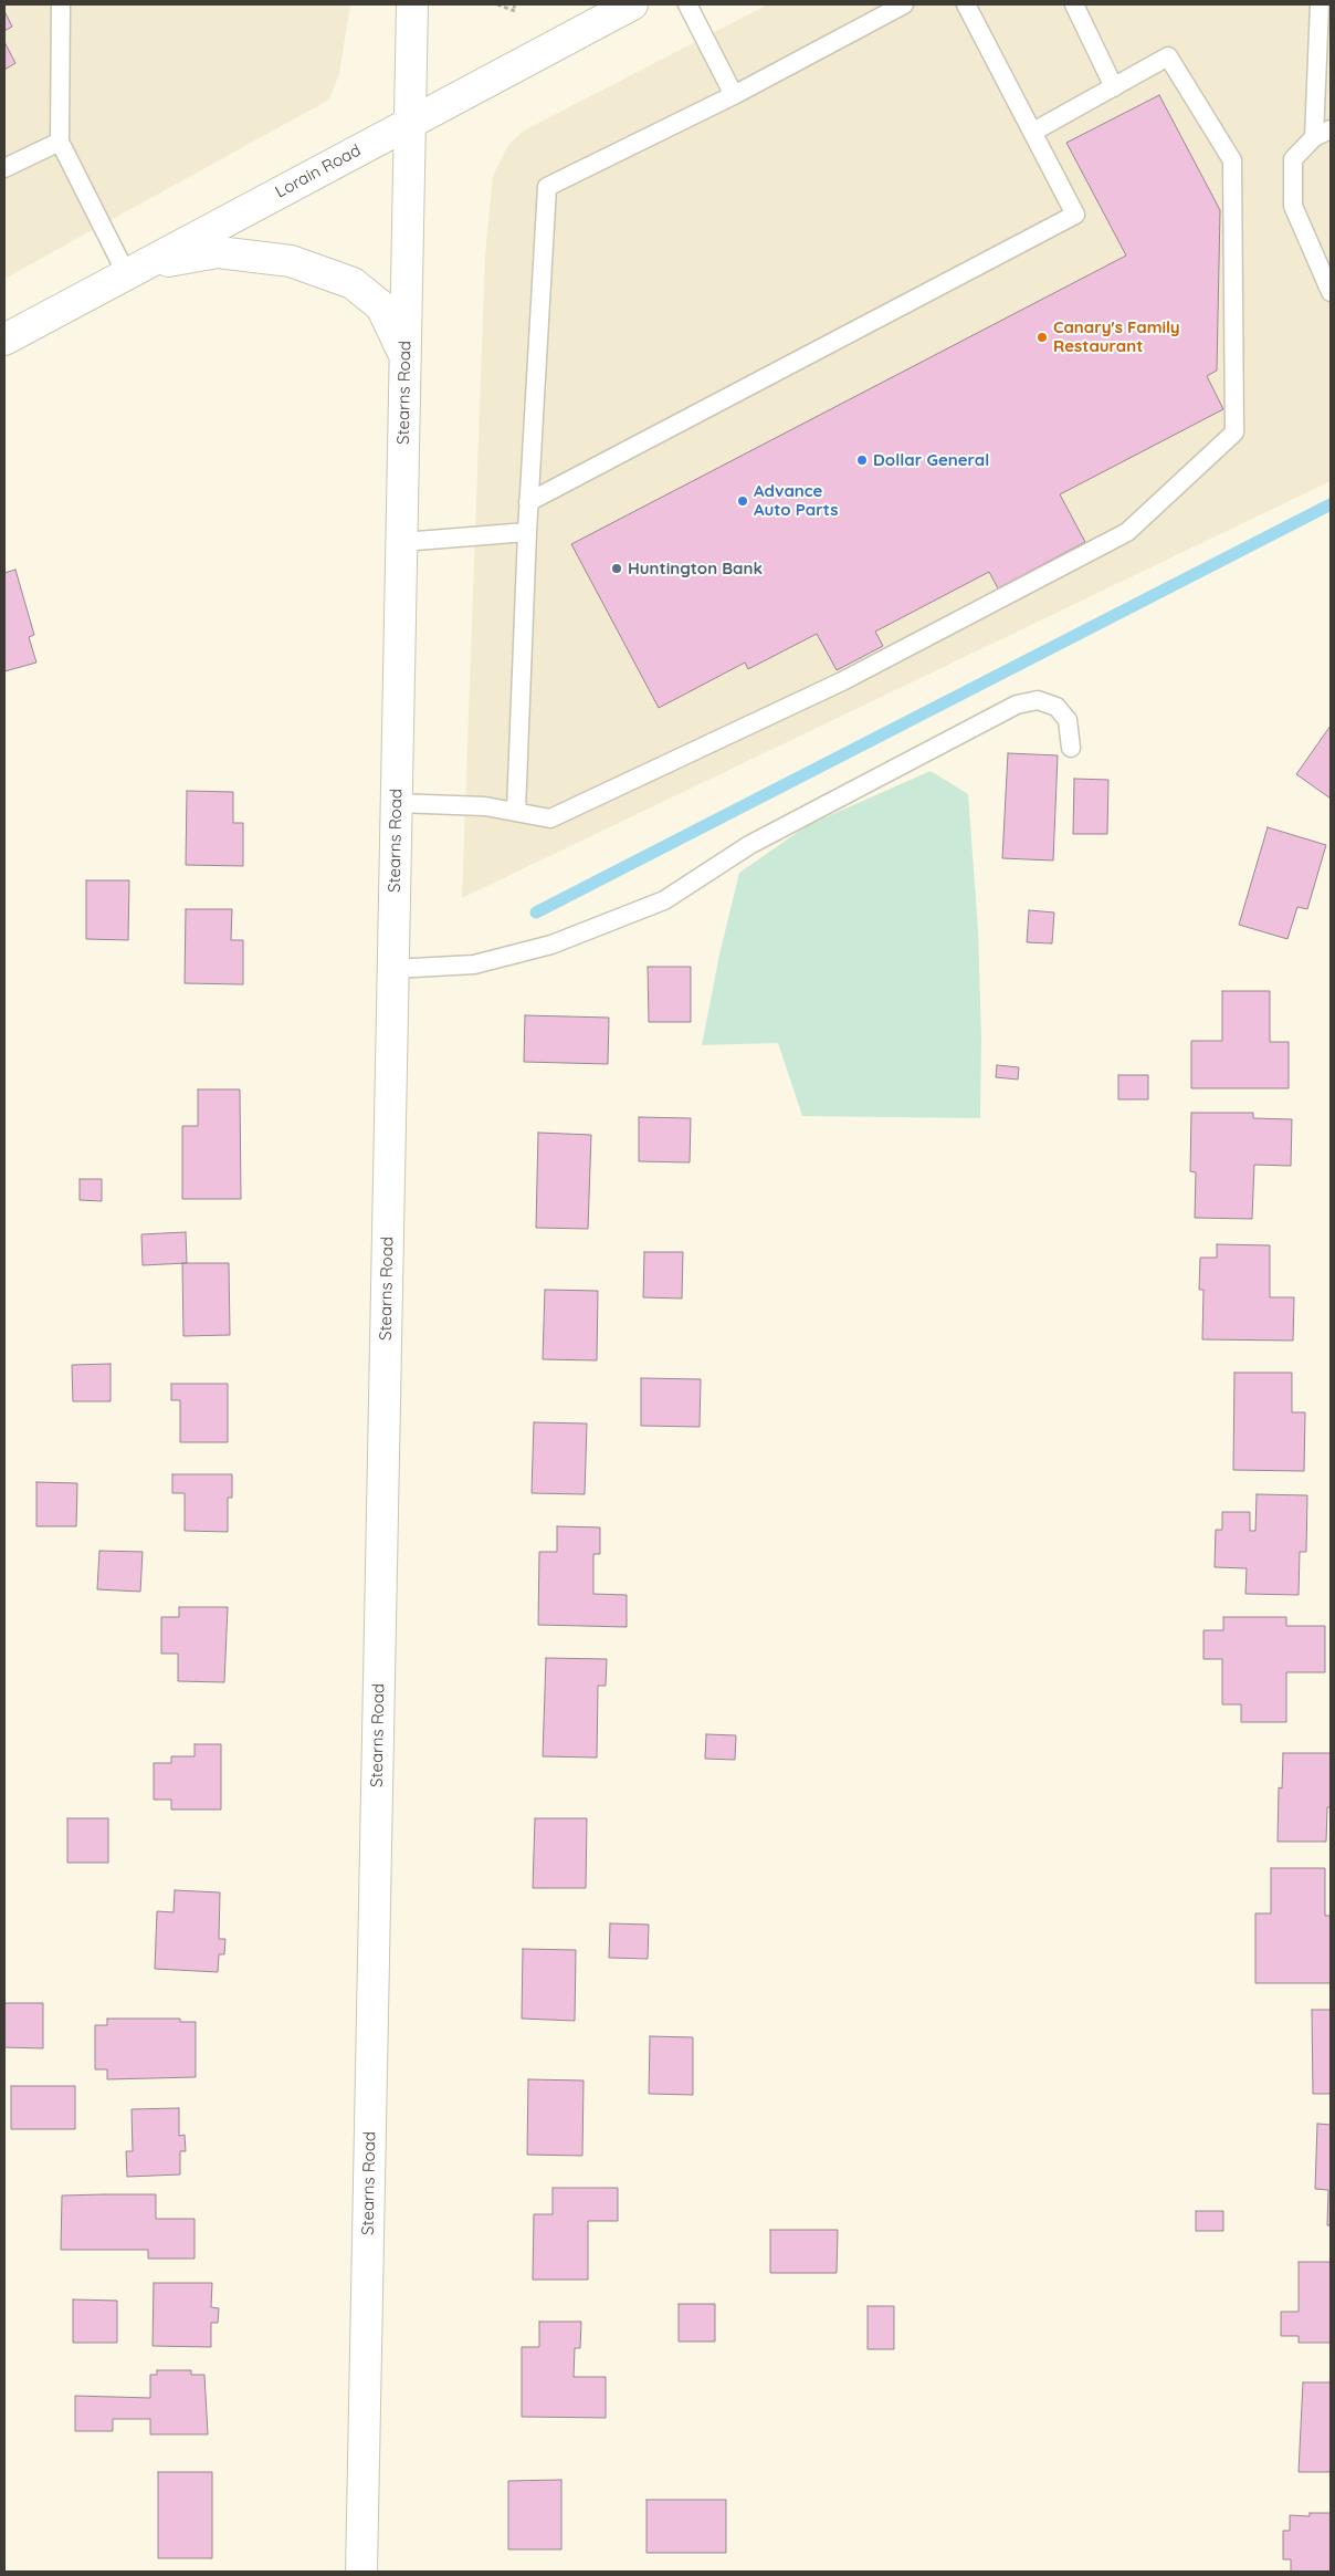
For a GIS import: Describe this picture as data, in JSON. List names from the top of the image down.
{
  "streets": {
    "main road": ["Lorain Road", "Stearns Road"]
  },
  "crossings": [
    ["Lorain Road", "Stearns Road"]
  ],
  "places": [
    "Canary's Family Restaurant",
    "Dollar General",
    "Advance Auto Parts",
    "Huntington Bank"
  ]
}
